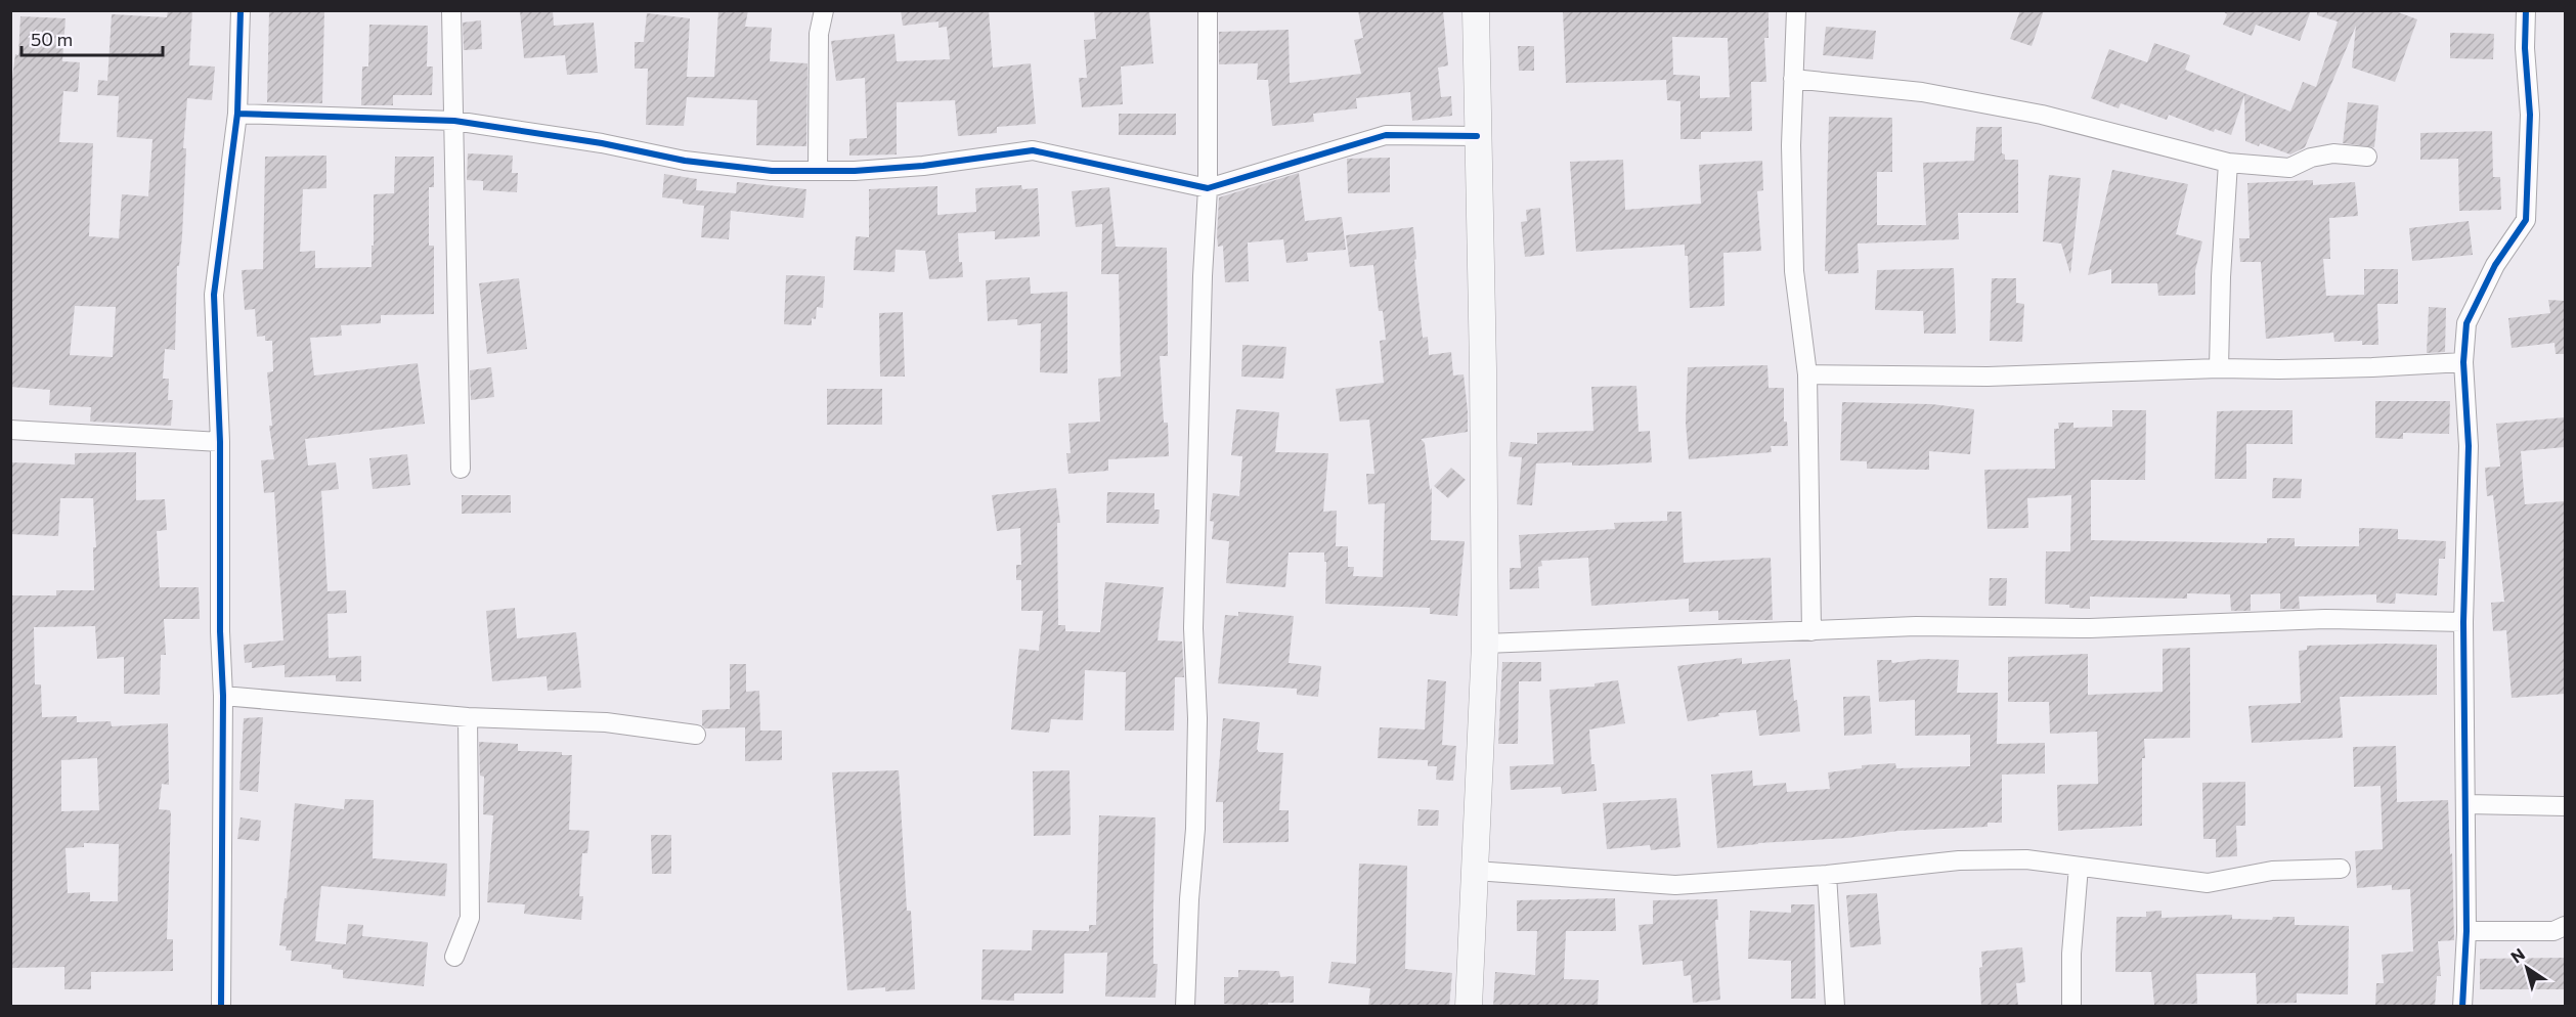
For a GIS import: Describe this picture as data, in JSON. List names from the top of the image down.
{
  "scale_bar": "50 m",
  "north": "top left"
}
